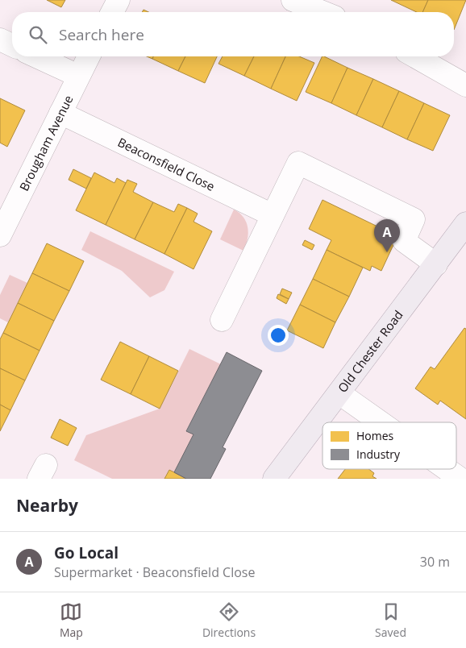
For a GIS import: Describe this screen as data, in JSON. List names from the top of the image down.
{
  "streets": {
    "main road": ["Old Chester Road"],
    "street": ["Brougham Avenue", "Beaconsfield Close"]
  },
  "crossings": [
    ["Brougham Avenue", "Beaconsfield Close"]
  ],
  "legend": ["Homes", "Industry"],
  "page": {
    "search": "Search here",
    "pins": "A",
    "heading": "Nearby",
    "list": [
      {
        "mark": "A",
        "name": "Go Local",
        "note": "Supermarket · Beaconsfield Close",
        "value": "30 m"
      }
    ],
    "nav": ["Map", "Directions", "Saved"]
  }
}
